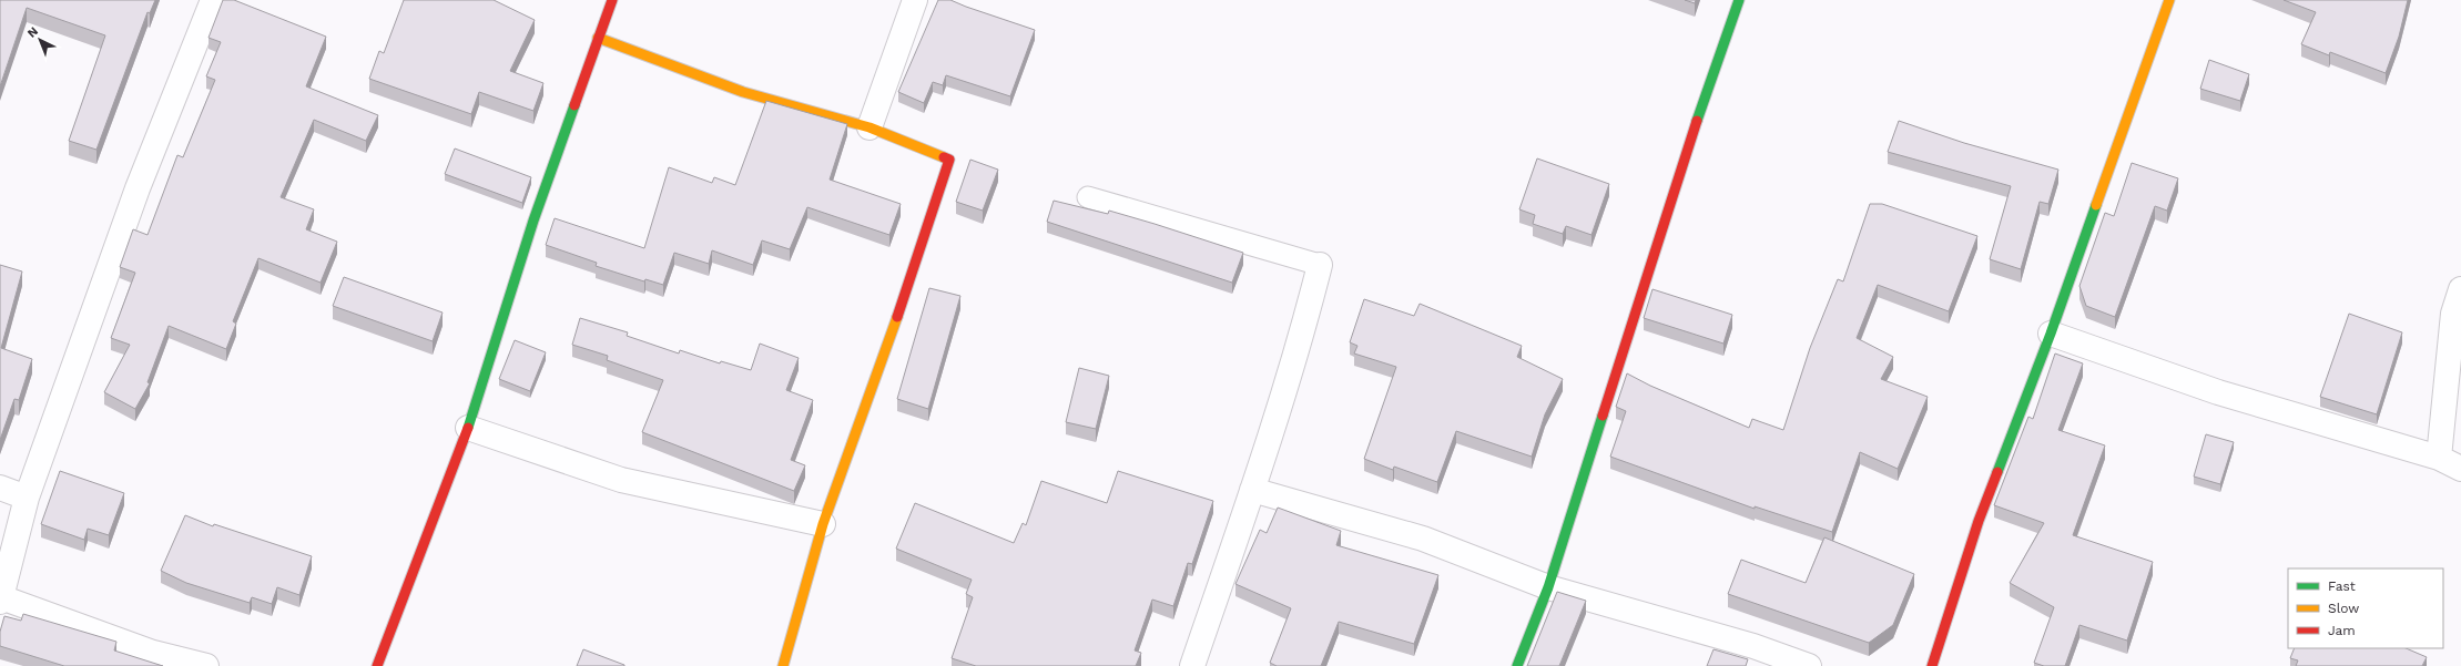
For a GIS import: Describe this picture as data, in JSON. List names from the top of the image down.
{
  "legend": ["Fast", "Slow", "Jam"],
  "north": "top left"
}
